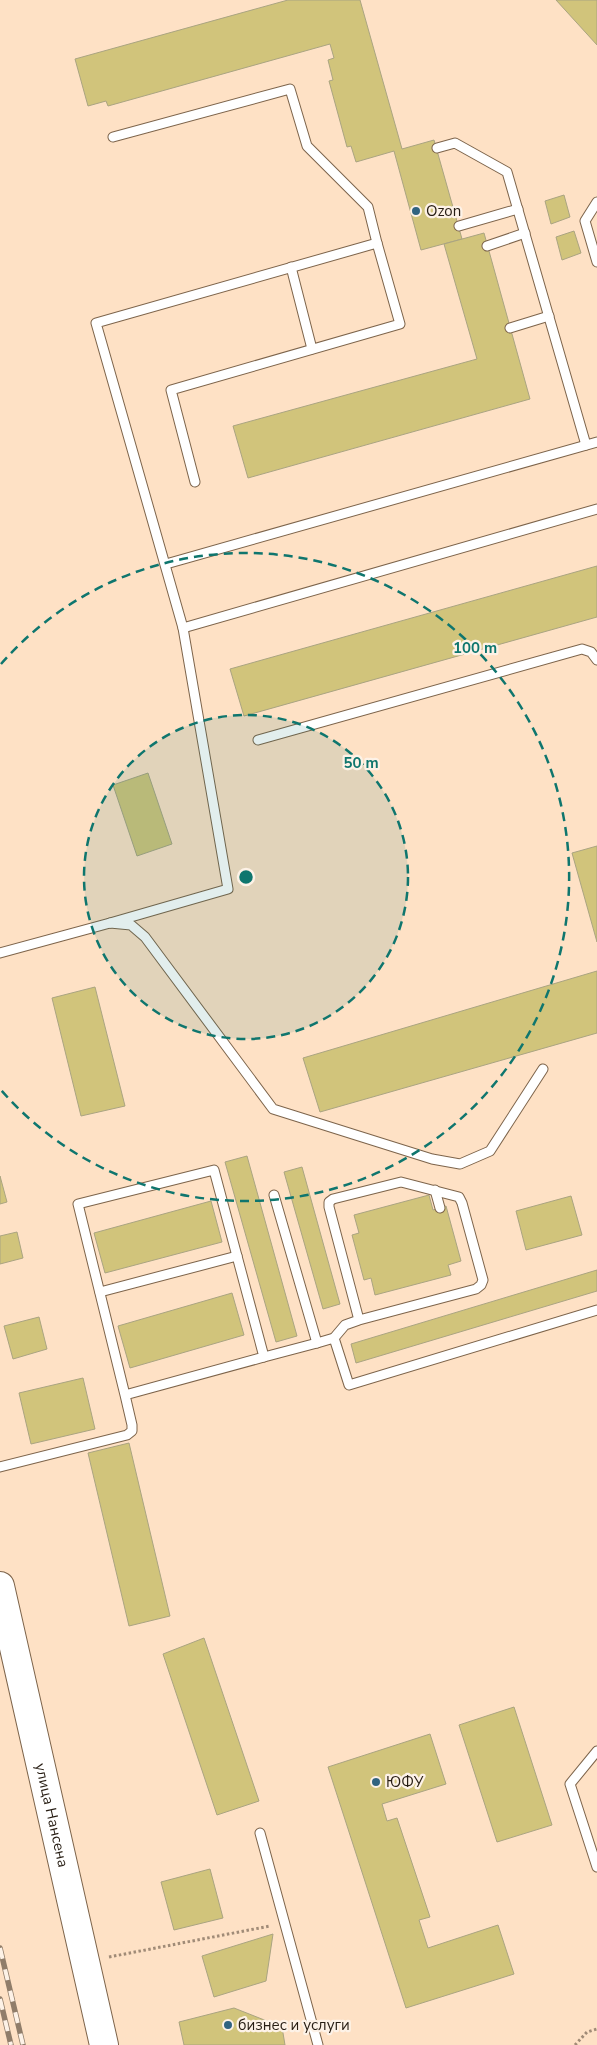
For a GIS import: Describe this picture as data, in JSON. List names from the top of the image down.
{
  "streets": {
    "main road": ["улица Нансена"]
  },
  "places": ["Ozon", "ЮФУ", "бизнес и услуги"],
  "rings": ["100 m", "50 m"]
}
